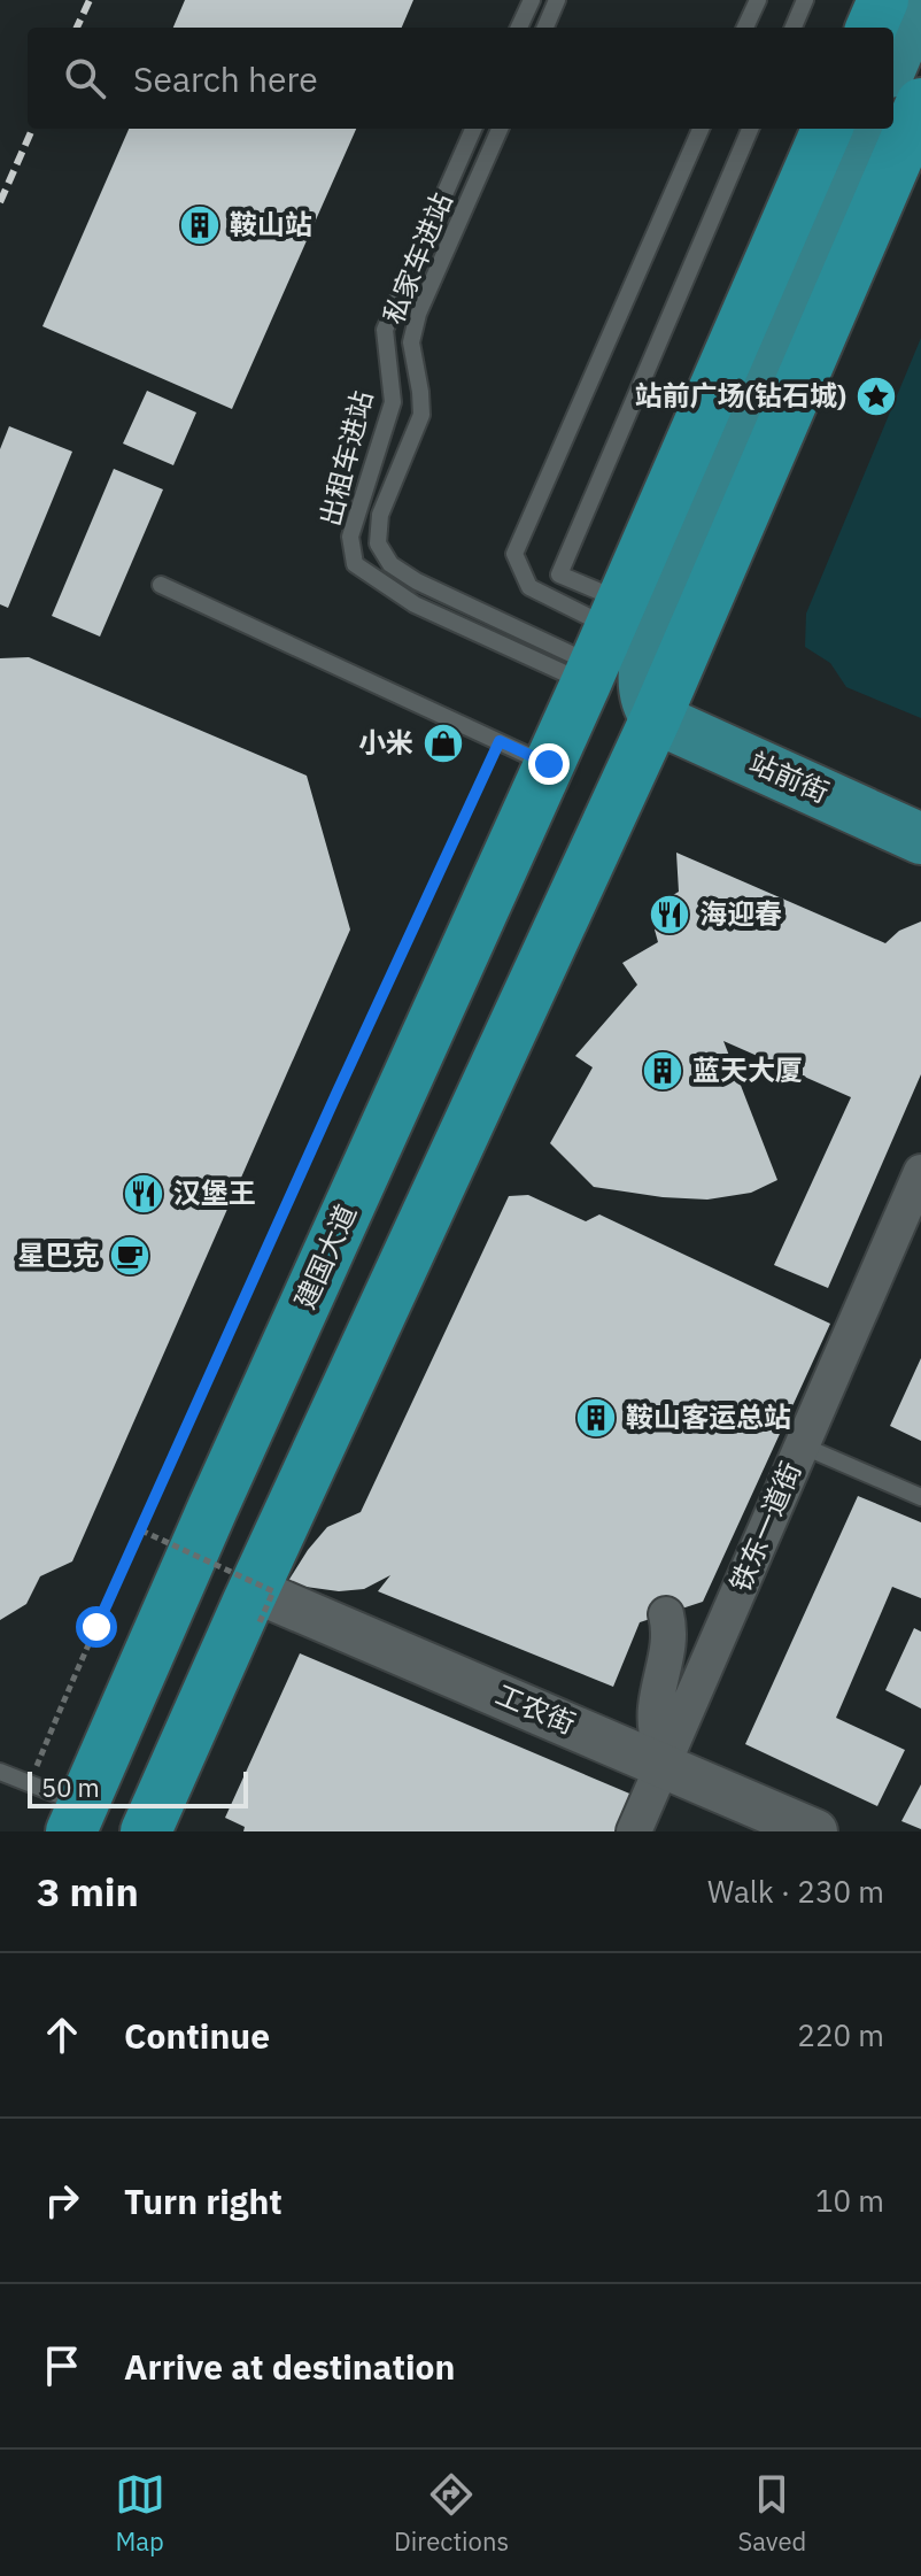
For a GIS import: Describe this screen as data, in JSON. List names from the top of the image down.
{
  "streets": {
    "highway": ["建国大道"],
    "main road": ["站前街"],
    "street": ["铁东一道街", "工农街"],
    "lane": ["私家车进站", "出租车进站"]
  },
  "crossings": [
    ["私家车进站", "出租车进站"],
    ["私家车进站", "建国大道"],
    ["出租车进站", "建国大道"],
    ["铁东一道街", "工农街"]
  ],
  "places": {
    "building": ["鞍山站", "蓝天大厦", "鞍山客运总站"],
    "place": ["站前广场(钻石城)"],
    "shop": ["小米"],
    "restaurant": ["海迎春", "汉堡王"],
    "cafe": ["星巴克"]
  },
  "scale_bar": "50 m",
  "page": {
    "search": "Search here",
    "scale": "50 m",
    "heading": ["3 min", "Walk · 230 m"],
    "list": [
      ["Continue", "220 m"],
      ["Turn right", "10 m"],
      "Arrive at destination"
    ],
    "nav": ["Map", "Directions", "Saved"]
  }
}
